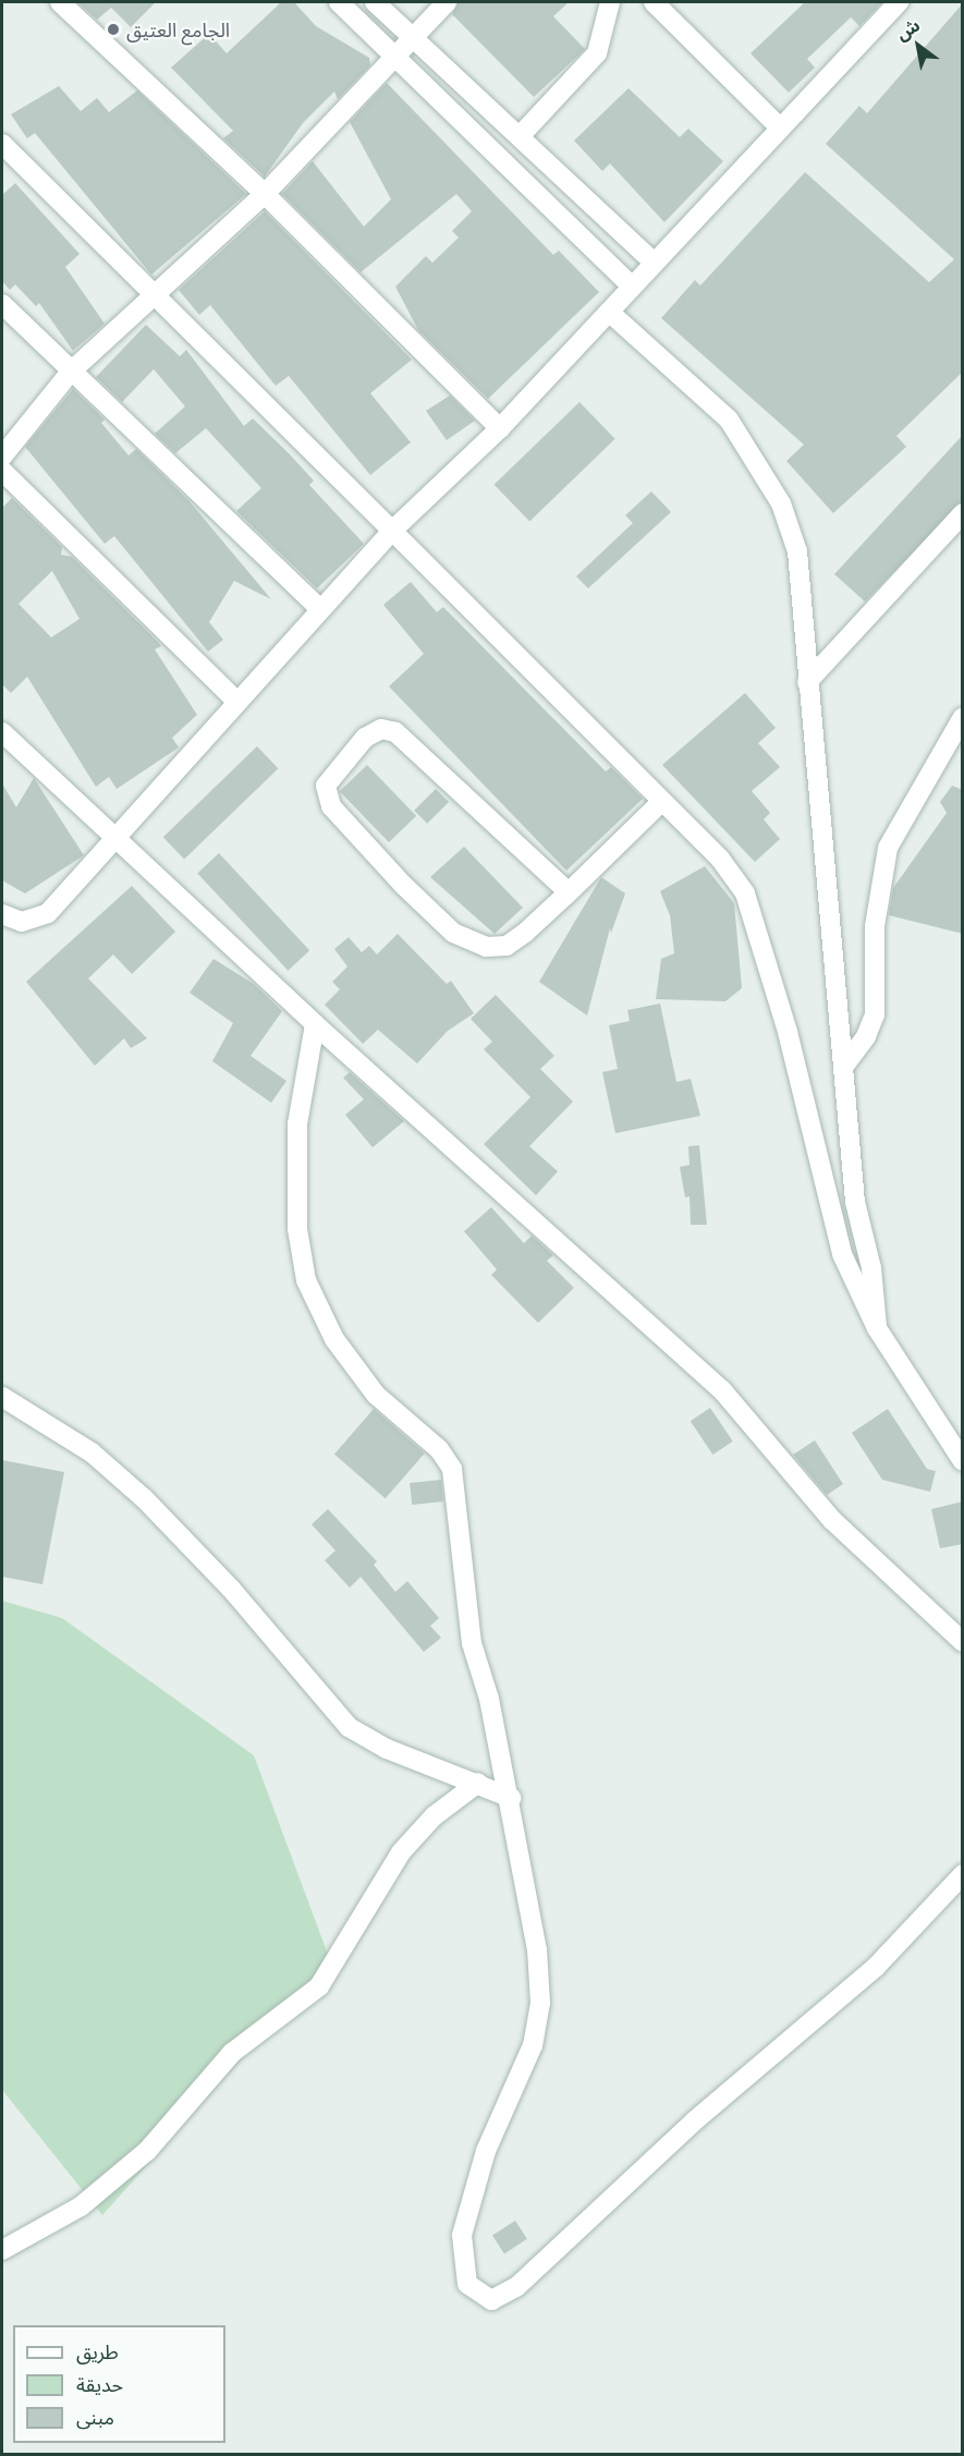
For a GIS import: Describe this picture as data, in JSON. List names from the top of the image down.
{
  "places": ["الجامع العتيق"],
  "legend": ["طريق", "حديقة", "مبنى"],
  "north": "top left"
}
